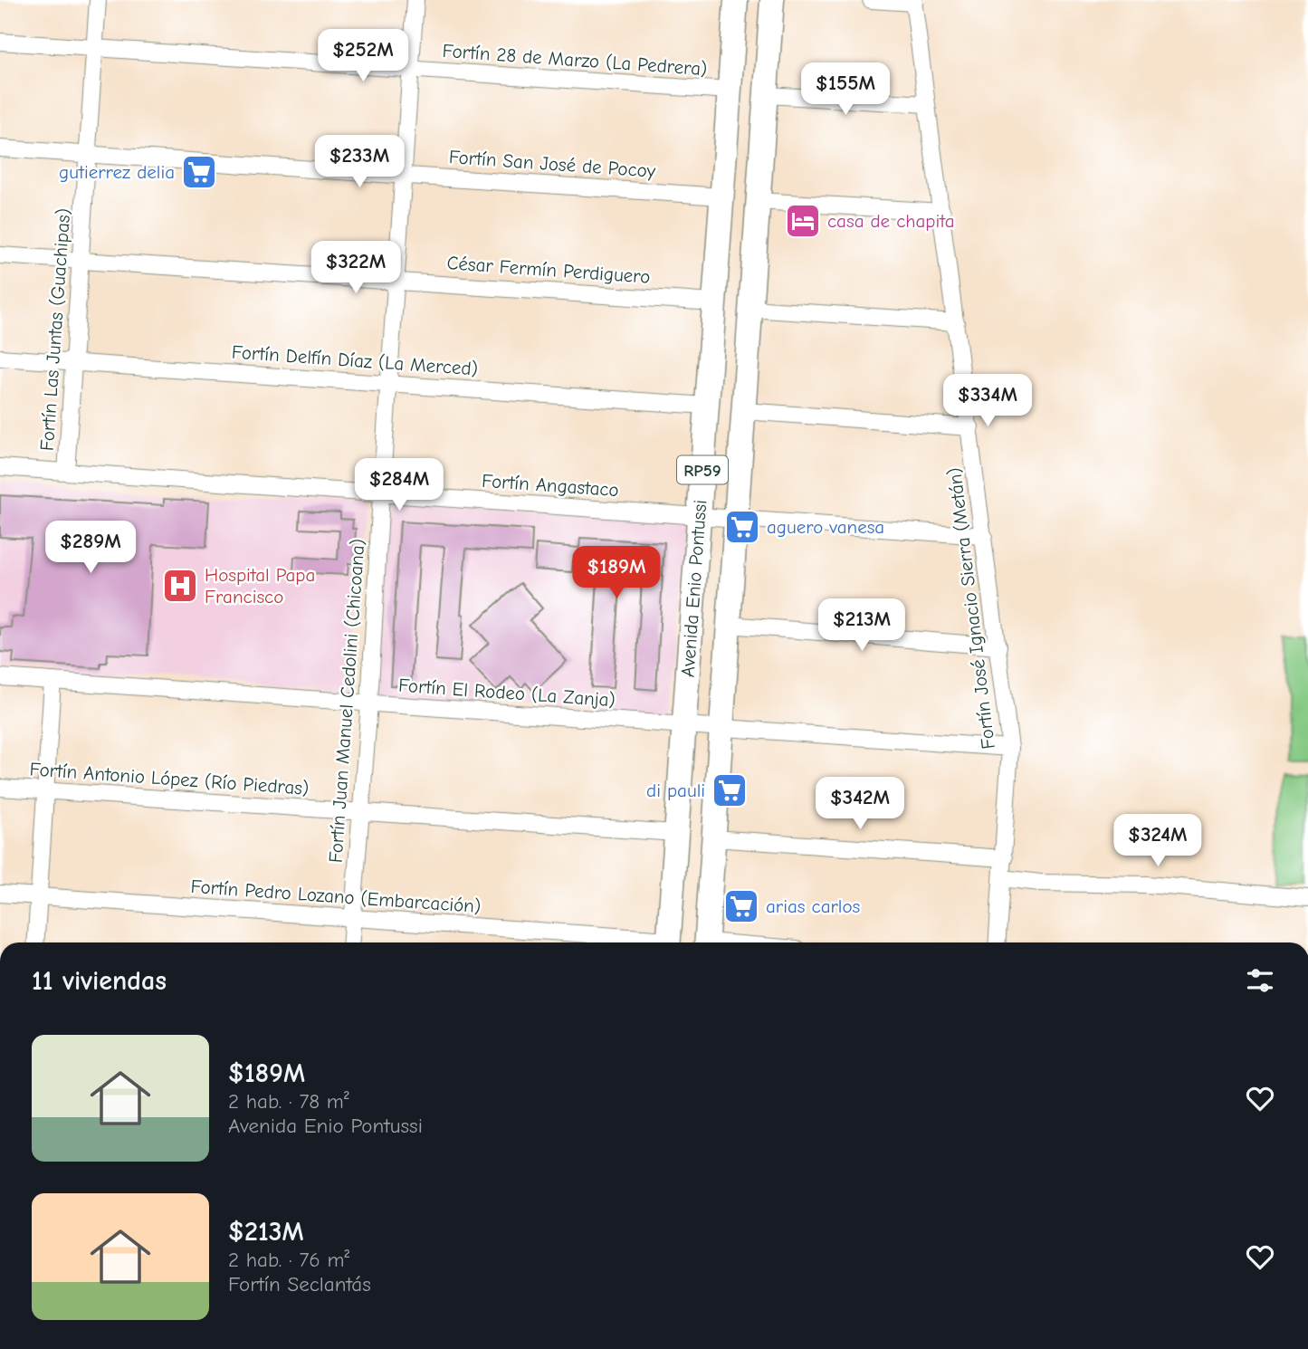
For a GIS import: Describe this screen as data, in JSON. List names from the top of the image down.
{
  "streets": {
    "main road": ["RP59", "Avenida Enio Pontussi"],
    "street": [
      "Fortín 28 de Marzo (La Pedrera)",
      "Fortín San José de Pocoy",
      "César Fermín Perdiguero",
      "Fortín Las Juntas (Guachipas)",
      "Fortín Delfín Díaz (La Merced)",
      "Fortín Angastaco",
      "Fortín José Ignacio Sierra (Metán)",
      "Fortín El Rodeo (La Zanja)",
      "Fortín Juan Manuel Cedolini (Chicoana)",
      "Fortín Antonio López (Río Piedras)",
      "Fortín Pedro Lozano (Embarcación)"
    ]
  },
  "crossings": [
    ["Fortín 28 de Marzo (La Pedrera)", "Fortín Las Juntas (Guachipas)"],
    ["Fortín 28 de Marzo (La Pedrera)", "Avenida Enio Pontussi"],
    ["Fortín 28 de Marzo (La Pedrera)", "Fortín Juan Manuel Cedolini (Chicoana)"],
    ["Fortín San José de Pocoy", "Fortín Las Juntas (Guachipas)"],
    ["Fortín San José de Pocoy", "Avenida Enio Pontussi"],
    ["Fortín San José de Pocoy", "Fortín Juan Manuel Cedolini (Chicoana)"],
    ["César Fermín Perdiguero", "Fortín Las Juntas (Guachipas)"],
    ["César Fermín Perdiguero", "Avenida Enio Pontussi"],
    ["César Fermín Perdiguero", "Fortín Juan Manuel Cedolini (Chicoana)"],
    ["Fortín Las Juntas (Guachipas)", "Fortín Delfín Díaz (La Merced)"],
    ["Fortín Las Juntas (Guachipas)", "Fortín Angastaco"],
    ["Fortín Delfín Díaz (La Merced)", "Avenida Enio Pontussi"],
    ["Fortín Delfín Díaz (La Merced)", "Fortín Juan Manuel Cedolini (Chicoana)"],
    ["Fortín Angastaco", "Avenida Enio Pontussi"],
    ["Fortín Angastaco", "Fortín José Ignacio Sierra (Metán)"],
    ["Fortín Angastaco", "Fortín Juan Manuel Cedolini (Chicoana)"],
    ["Avenida Enio Pontussi", "Fortín El Rodeo (La Zanja)"],
    ["Avenida Enio Pontussi", "Fortín Antonio López (Río Piedras)"],
    ["Fortín José Ignacio Sierra (Metán)", "Fortín El Rodeo (La Zanja)"],
    ["Fortín El Rodeo (La Zanja)", "Fortín Juan Manuel Cedolini (Chicoana)"],
    ["Fortín Juan Manuel Cedolini (Chicoana)", "Fortín Antonio López (Río Piedras)"],
    ["Fortín Juan Manuel Cedolini (Chicoana)", "Fortín Pedro Lozano (Embarcación)"]
  ],
  "places": {
    "supermarket": [
      "gutierrez delia",
      "aguero vanesa",
      "di pauli",
      "arias carlos"
    ],
    "hotel": ["casa de chapita"],
    "hospital": ["Hospital Papa Francisco"]
  },
  "page": {
    "price": [
      "$252M",
      "$155M",
      "$233M",
      "$322M",
      "$334M",
      "$284M",
      "$289M",
      "$189M",
      "$213M",
      "$342M",
      "$324M"
    ],
    "heading": "11 viviendas",
    "list": [
      {
        "name": "$189M",
        "note": "2 hab. · 78 m² · Avenida Enio Pontussi"
      },
      {
        "name": "$213M",
        "note": "2 hab. · 76 m² · Fortín Seclantás"
      }
    ]
  }
}
